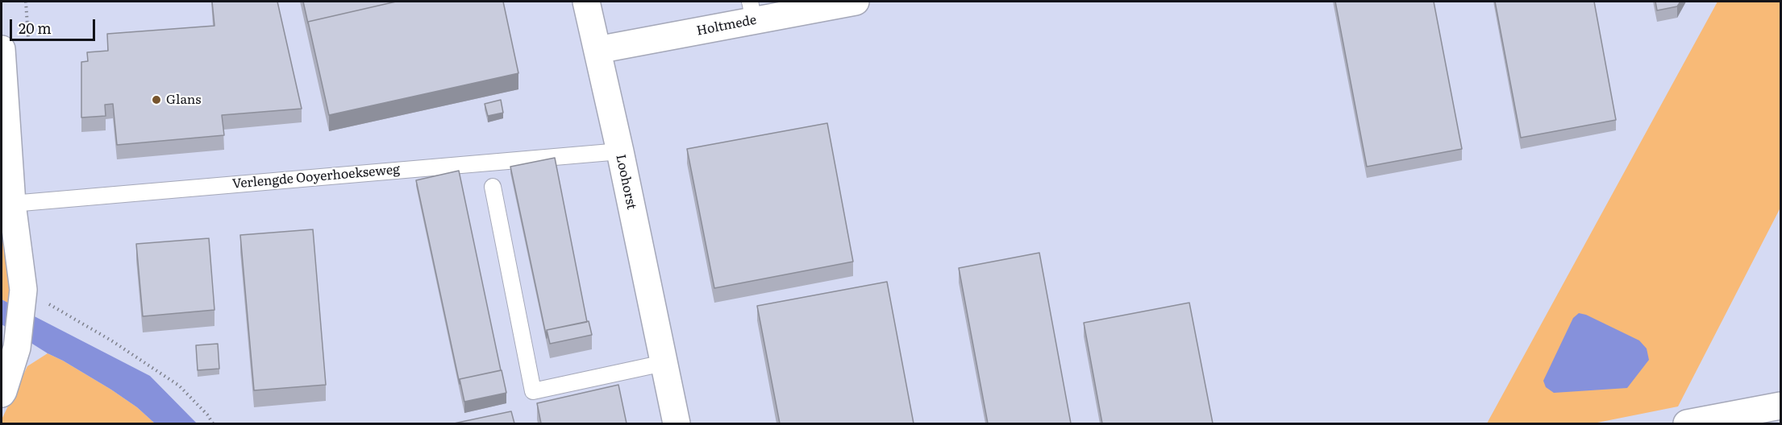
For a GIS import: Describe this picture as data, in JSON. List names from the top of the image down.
{
  "streets": {
    "street": ["Holtmede", "Loohorst"],
    "lane": ["Verlengde Ooyerhoekseweg"]
  },
  "crossings": [
    ["Holtmede", "Loohorst"],
    ["Verlengde Ooyerhoekseweg", "Loohorst"]
  ],
  "places": ["Glans"],
  "scale_bar": "20 m"
}
